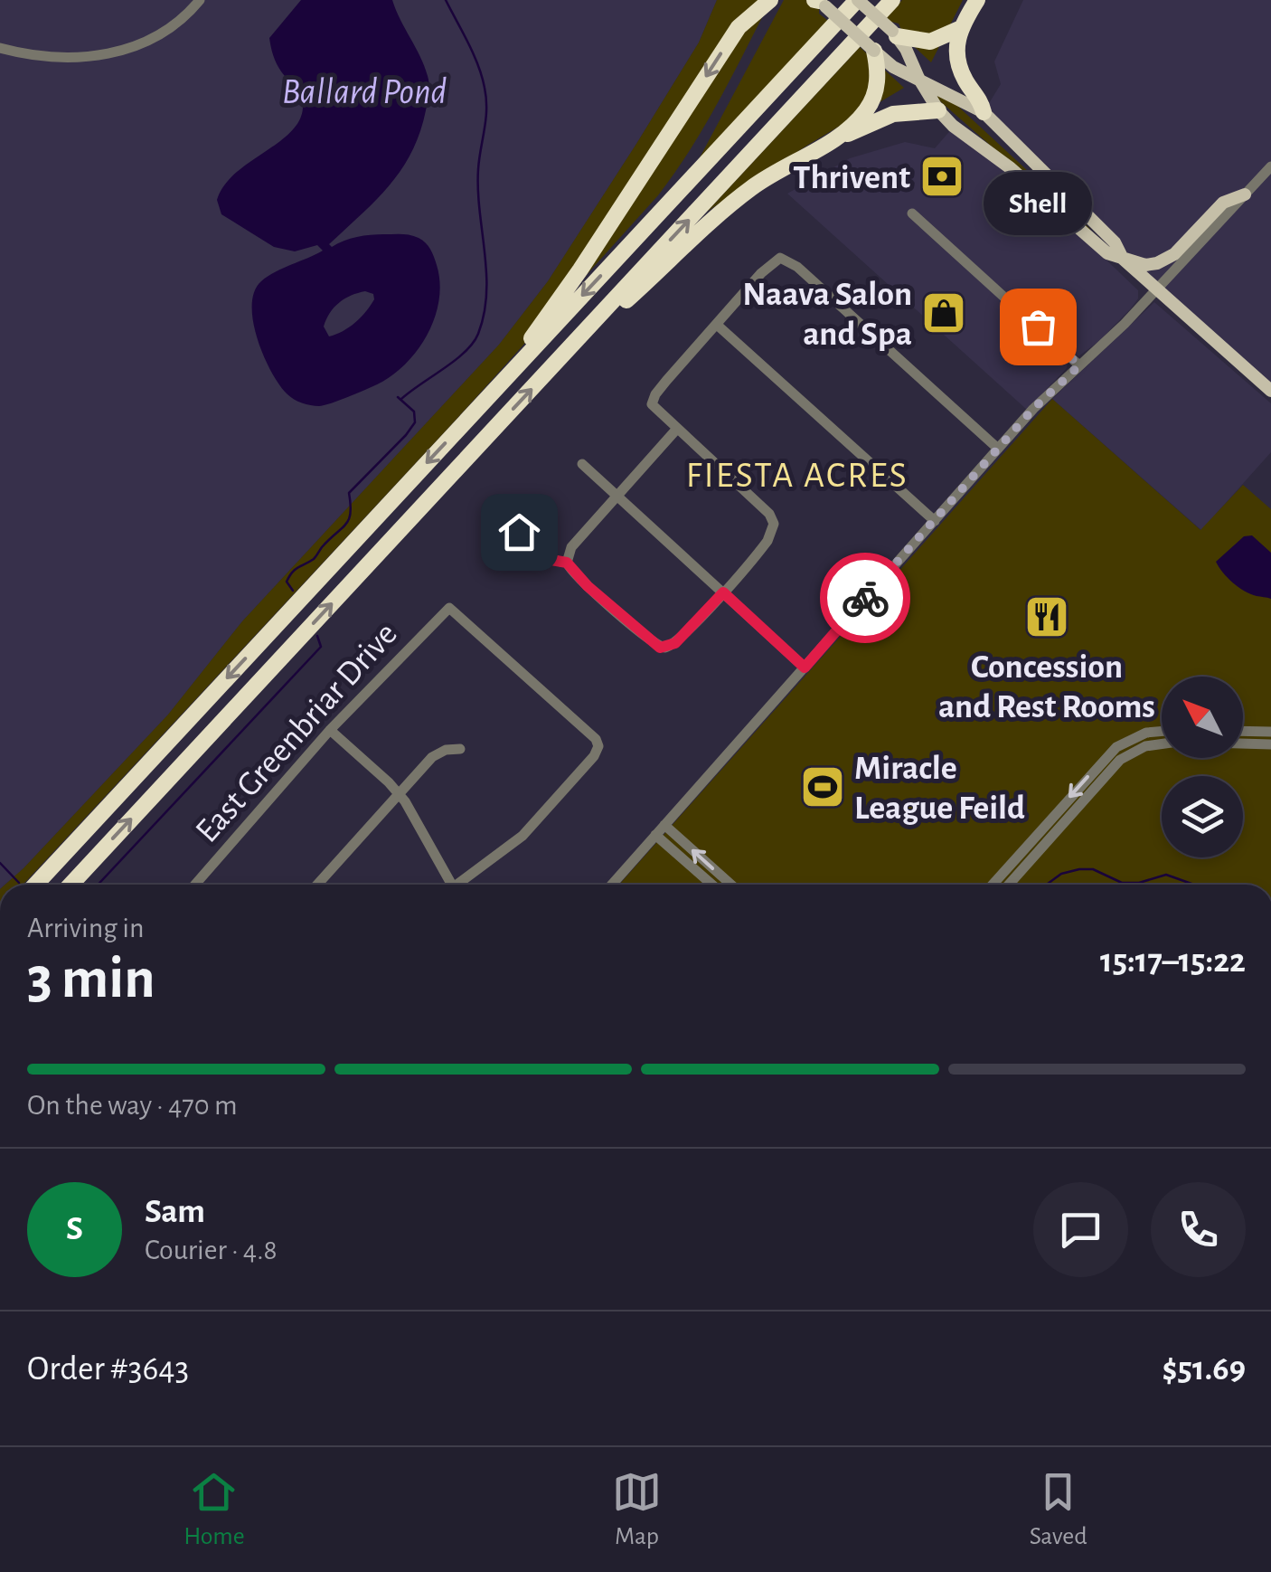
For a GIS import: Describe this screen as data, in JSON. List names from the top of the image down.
{
  "streets": {
    "street": ["East Greenbriar Drive"]
  },
  "districts": ["FIESTA ACRES"],
  "water": ["Ballard Pond"],
  "places": {
    "bank": ["Thrivent"],
    "shop": ["Naava Salon and Spa"],
    "other": ["Shell"],
    "restaurant": ["Concession and Rest Rooms"],
    "sports": ["Miracle League Feild"]
  },
  "north": "top left",
  "page": {
    "bubble": "Shell",
    "heading": ["3 min", "Arriving in", "15:17–15:22"],
    "panel": [
      "Sam",
      "Courier · 4.8",
      "Order #3643",
      "$51.69"
    ],
    "bar": "On the way · 470 m",
    "round": "S",
    "tabs": ["Home", "Map", "Saved"]
  }
}
